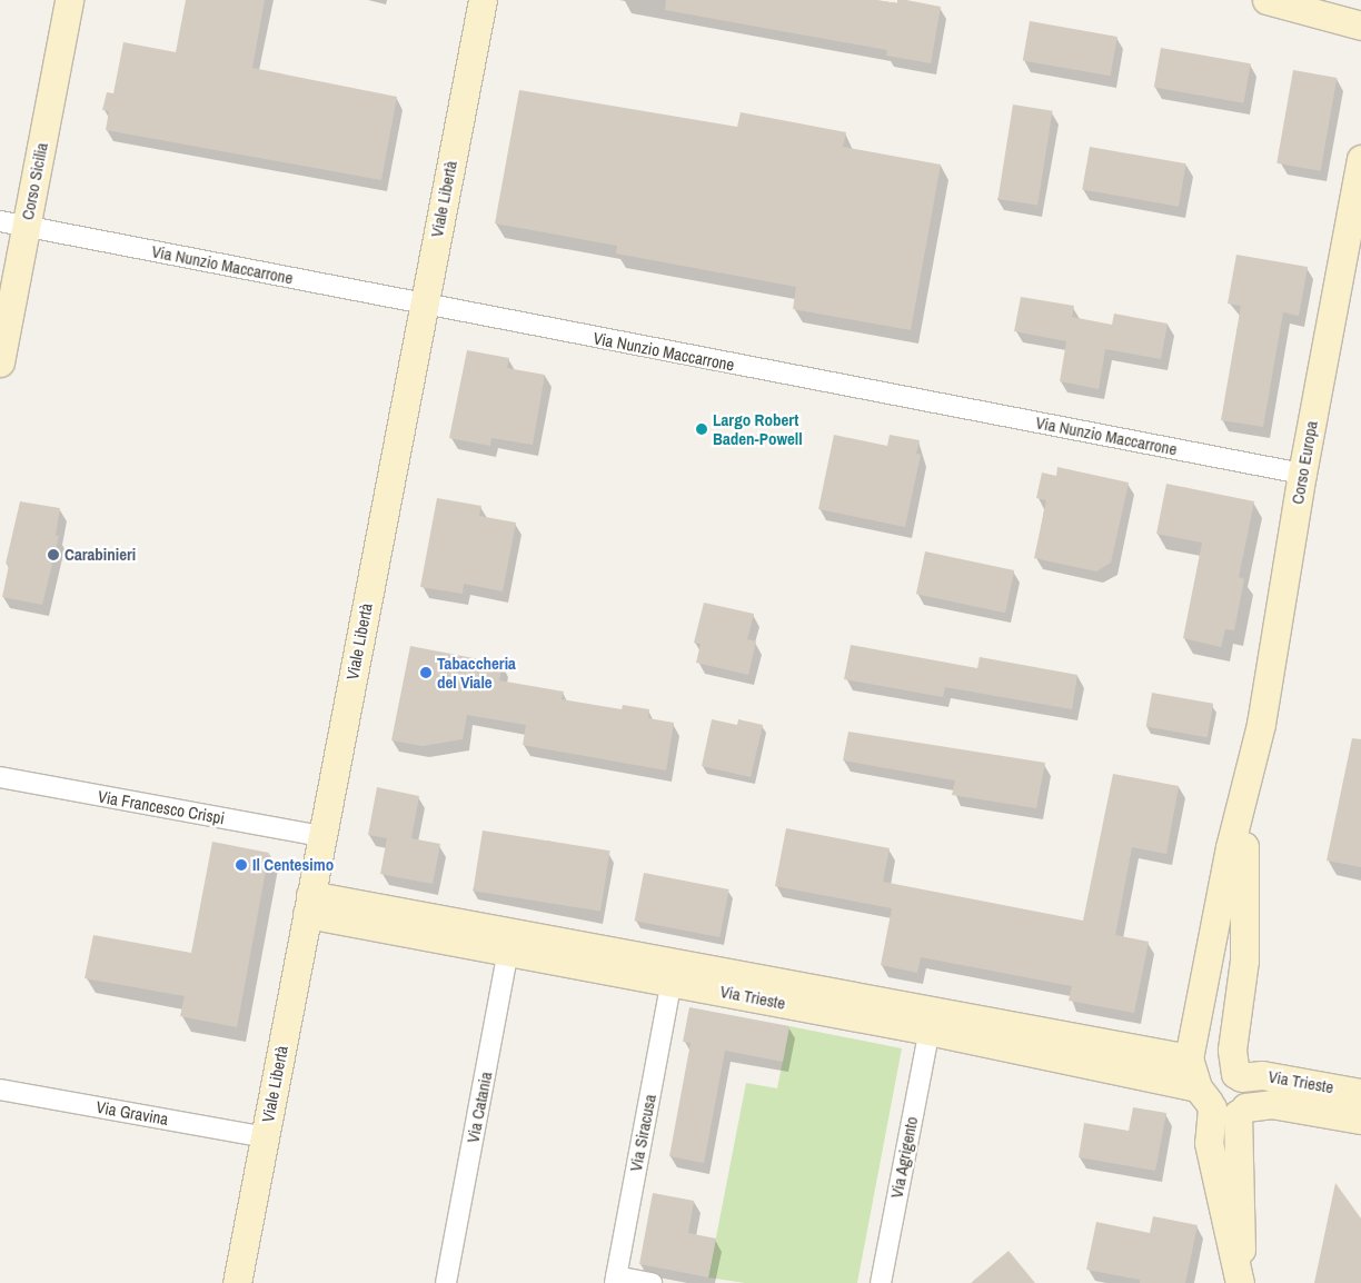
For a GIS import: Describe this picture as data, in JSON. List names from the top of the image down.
{
  "streets": {
    "street": [
      "Corso Sicilia",
      "Viale Libertà",
      "Via Nunzio Maccarrone",
      "Corso Europa",
      "Via Francesco Crispi",
      "Via Trieste",
      "Via Catania",
      "Via Gravina",
      "Via Siracusa",
      "Via Agrigento"
    ]
  },
  "crossings": [
    ["Corso Sicilia", "Via Nunzio Maccarrone"],
    ["Viale Libertà", "Via Nunzio Maccarrone"],
    ["Viale Libertà", "Via Francesco Crispi"],
    ["Viale Libertà", "Via Trieste"],
    ["Viale Libertà", "Via Gravina"],
    ["Via Nunzio Maccarrone", "Corso Europa"],
    ["Via Trieste", "Via Catania"],
    ["Via Trieste", "Via Siracusa"],
    ["Via Trieste", "Via Agrigento"]
  ],
  "places": [
    "Largo Robert Baden-Powell",
    "Carabinieri",
    "Tabaccheria del Viale",
    "Il Centesimo"
  ]
}
